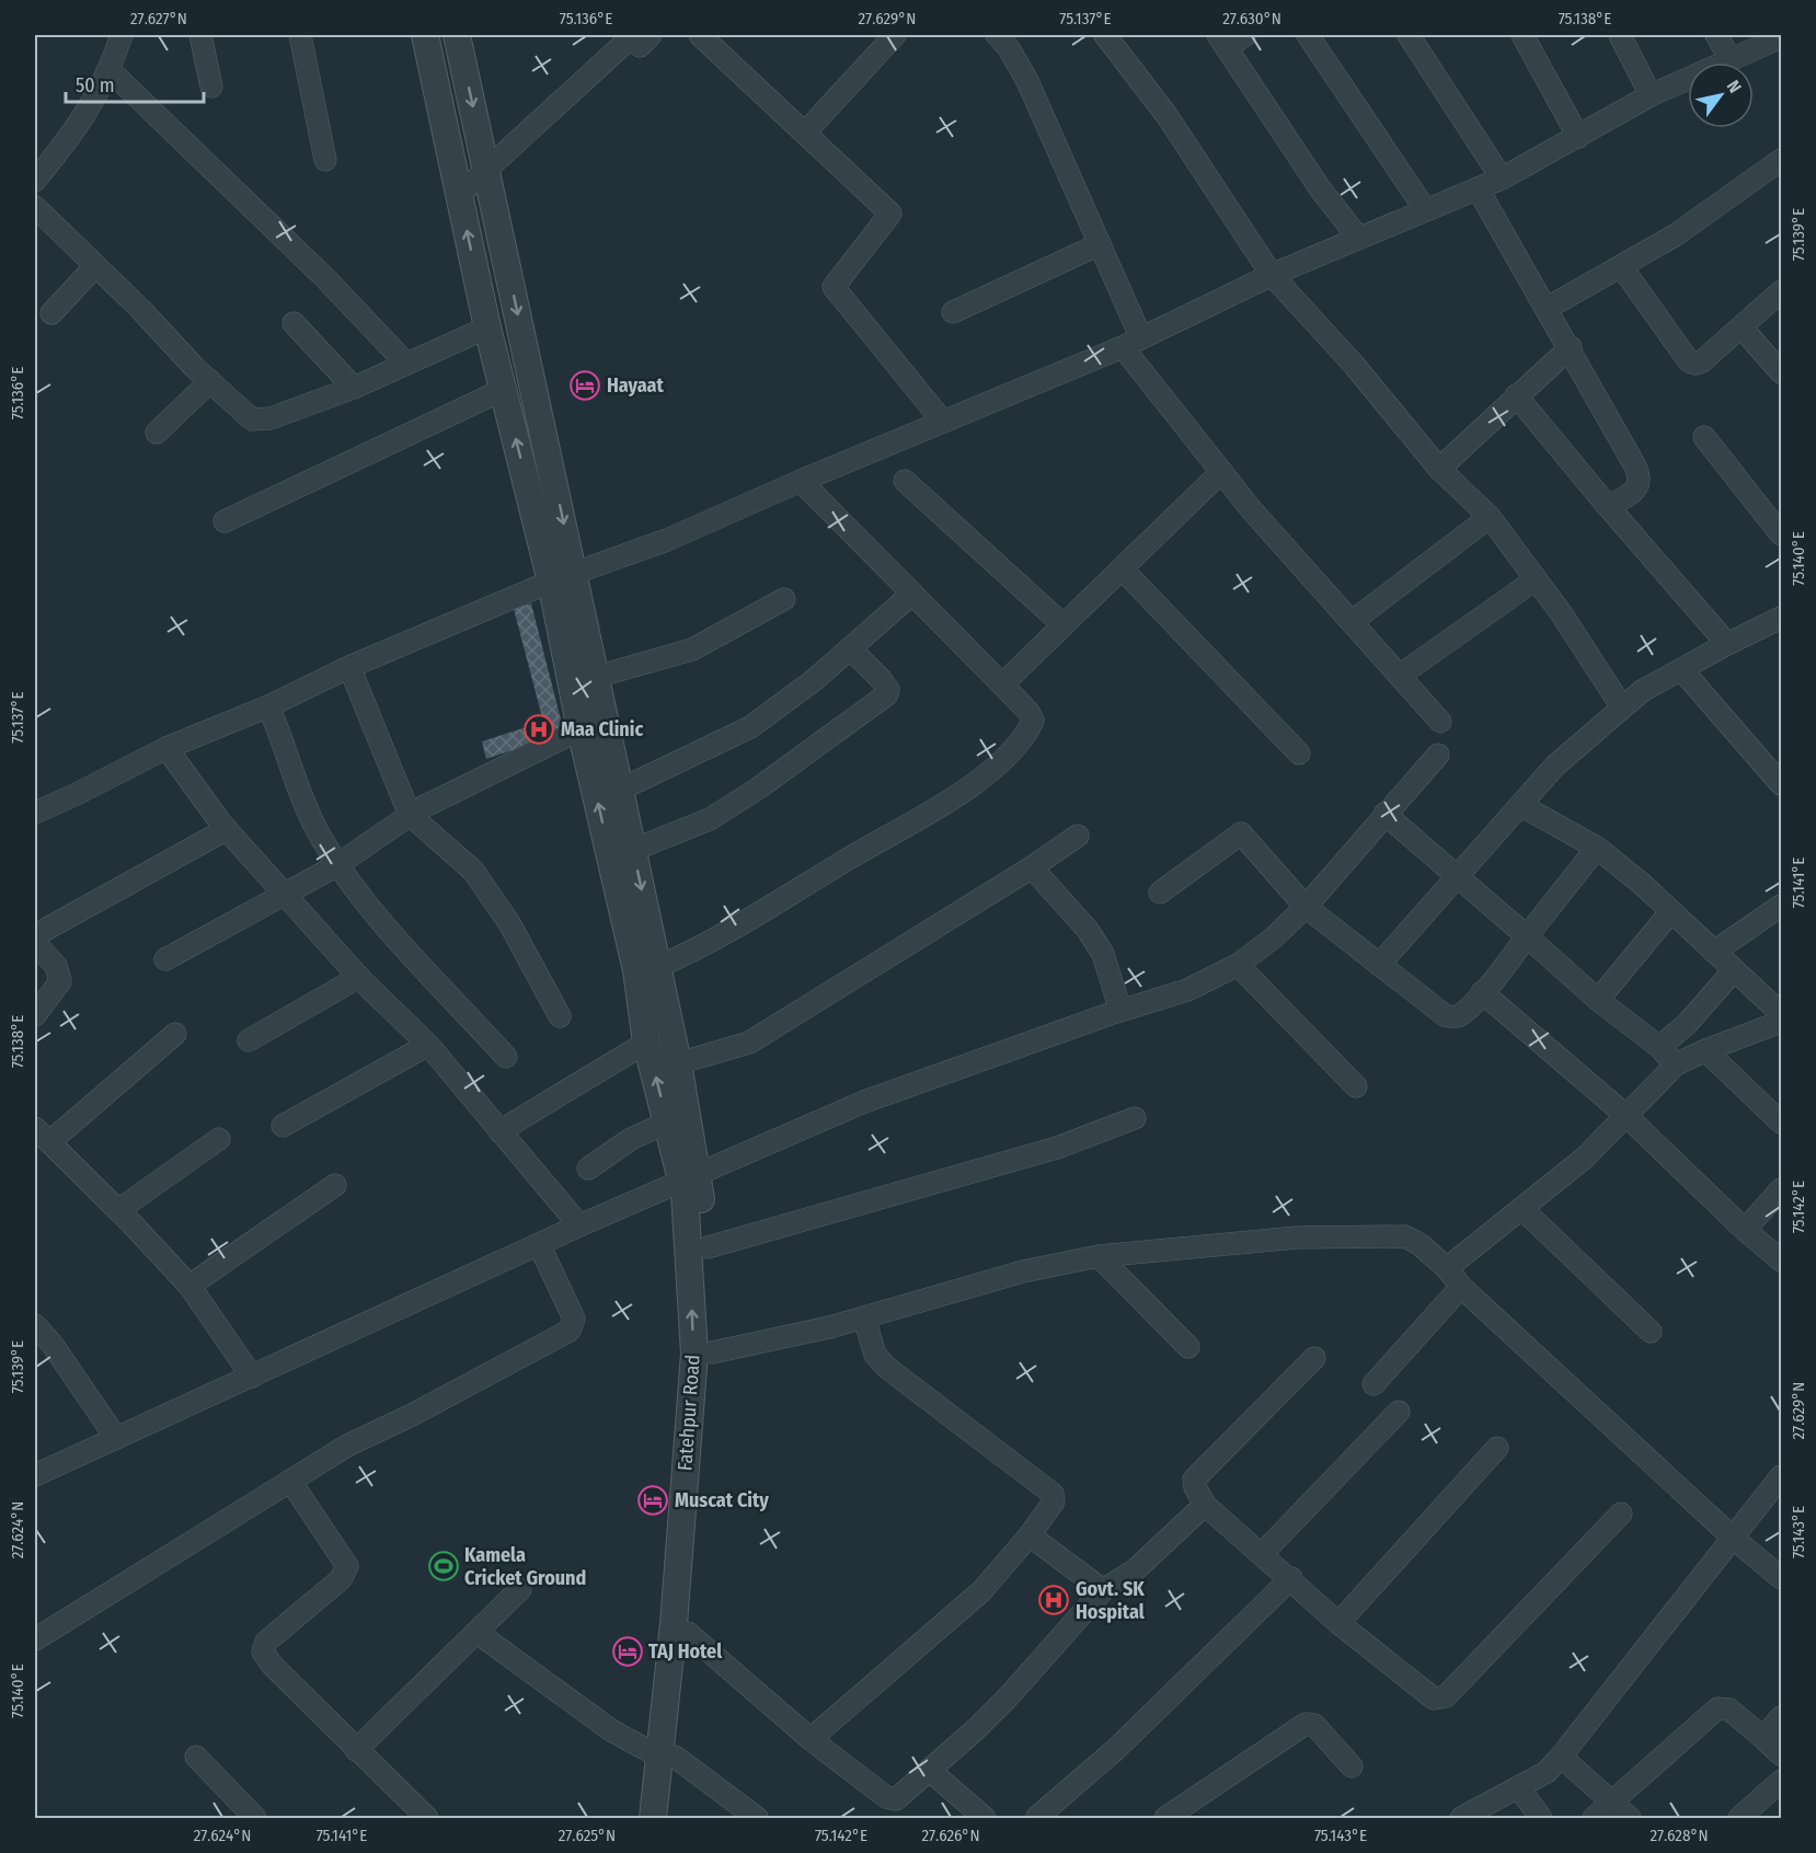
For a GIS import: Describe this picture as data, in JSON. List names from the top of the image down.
{
  "streets": {
    "street": ["Fatehpur Road"]
  },
  "places": {
    "hotel": ["Hayaat", "Muscat City", "TAJ Hotel"],
    "hospital": ["Maa Clinic", "Govt. SK Hospital"],
    "sports": ["Kamela Cricket Ground"]
  },
  "scale_bar": "50 m",
  "north": "top right",
  "coordinates": [
    "27.627°N",
    "75.136°E",
    "27.629°N",
    "75.137°E",
    "27.630°N",
    "75.138°E",
    "75.139°E",
    "75.140°E",
    "75.141°E",
    "75.142°E",
    "27.624°N",
    "75.143°E",
    "27.625°N",
    "27.626°N",
    "27.628°N"
  ]
}
